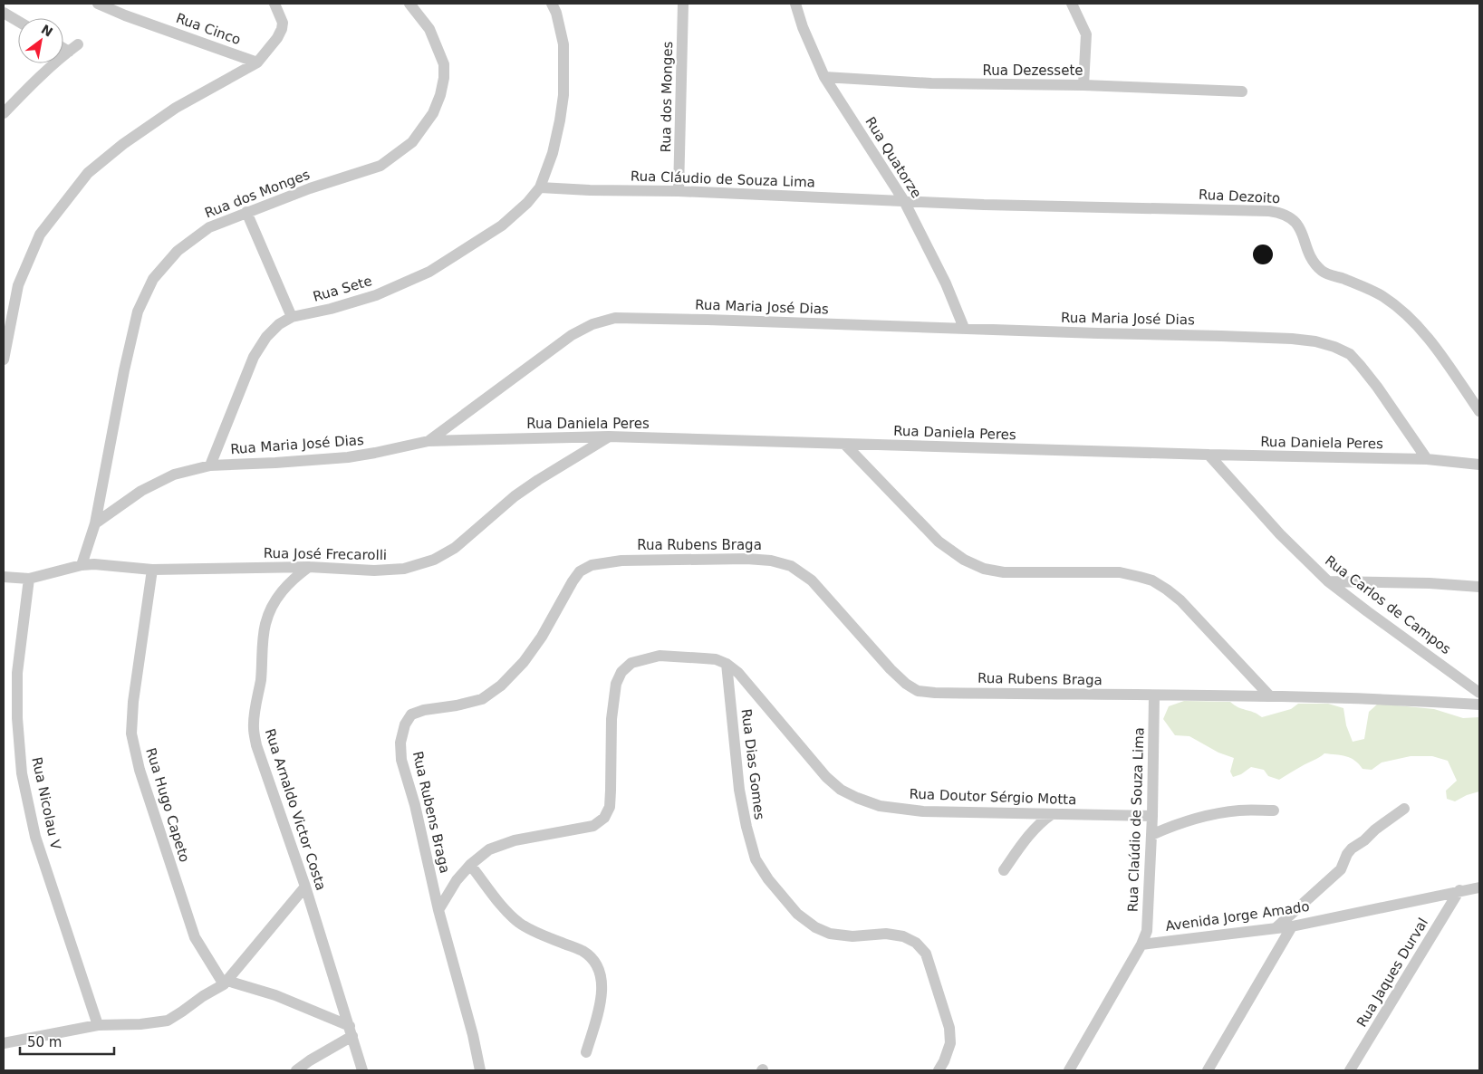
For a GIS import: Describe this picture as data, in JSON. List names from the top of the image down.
{
  "streets": {
    "street": [
      "Rua Cinco",
      "Rua Dezessete",
      "Rua dos Monges",
      "Rua Quatorze",
      "Rua Cláudio de Souza Lima",
      "Rua Dezoito",
      "Rua Sete",
      "Rua Maria José Dias",
      "Rua Daniela Peres",
      "Rua Rubens Braga",
      "Rua José Frecarolli",
      "Rua Carlos de Campos",
      "Rua Dias Gomes",
      "Rua Doutor Sérgio Motta",
      "Rua Nicolau V",
      "Rua Hugo Capeto",
      "Rua Arnaldo Victor Costa",
      "Rua Claúdio de Souza Lima",
      "Avenida Jorge Amado",
      "Rua Jaques Durval"
    ]
  },
  "crossings": [
    ["Rua Dezessete", "Rua Quatorze"],
    ["Rua dos Monges", "Rua Cláudio de Souza Lima"],
    ["Rua dos Monges", "Rua Maria José Dias"],
    ["Rua dos Monges", "Rua José Frecarolli"],
    ["Rua Quatorze", "Rua Cláudio de Souza Lima"],
    ["Rua Quatorze", "Rua Dezoito"],
    ["Rua Quatorze", "Rua Maria José Dias"],
    ["Rua Cláudio de Souza Lima", "Rua Dezoito"],
    ["Rua Cláudio de Souza Lima", "Rua Sete"],
    ["Rua Sete", "Rua Maria José Dias"],
    ["Rua Maria José Dias", "Rua Daniela Peres"],
    ["Rua Daniela Peres", "Rua José Frecarolli"],
    ["Rua Daniela Peres", "Rua Carlos de Campos"],
    ["Rua Rubens Braga", "Rua Doutor Sérgio Motta"],
    ["Rua Rubens Braga", "Rua Claúdio de Souza Lima"],
    ["Rua José Frecarolli", "Rua Nicolau V"],
    ["Rua José Frecarolli", "Rua Hugo Capeto"],
    ["Rua José Frecarolli", "Rua Arnaldo Victor Costa"],
    ["Rua Dias Gomes", "Rua Doutor Sérgio Motta"],
    ["Rua Doutor Sérgio Motta", "Rua Claúdio de Souza Lima"],
    ["Rua Claúdio de Souza Lima", "Avenida Jorge Amado"],
    ["Avenida Jorge Amado", "Rua Jaques Durval"]
  ],
  "scale_bar": "50 m",
  "north": "top right"
}
